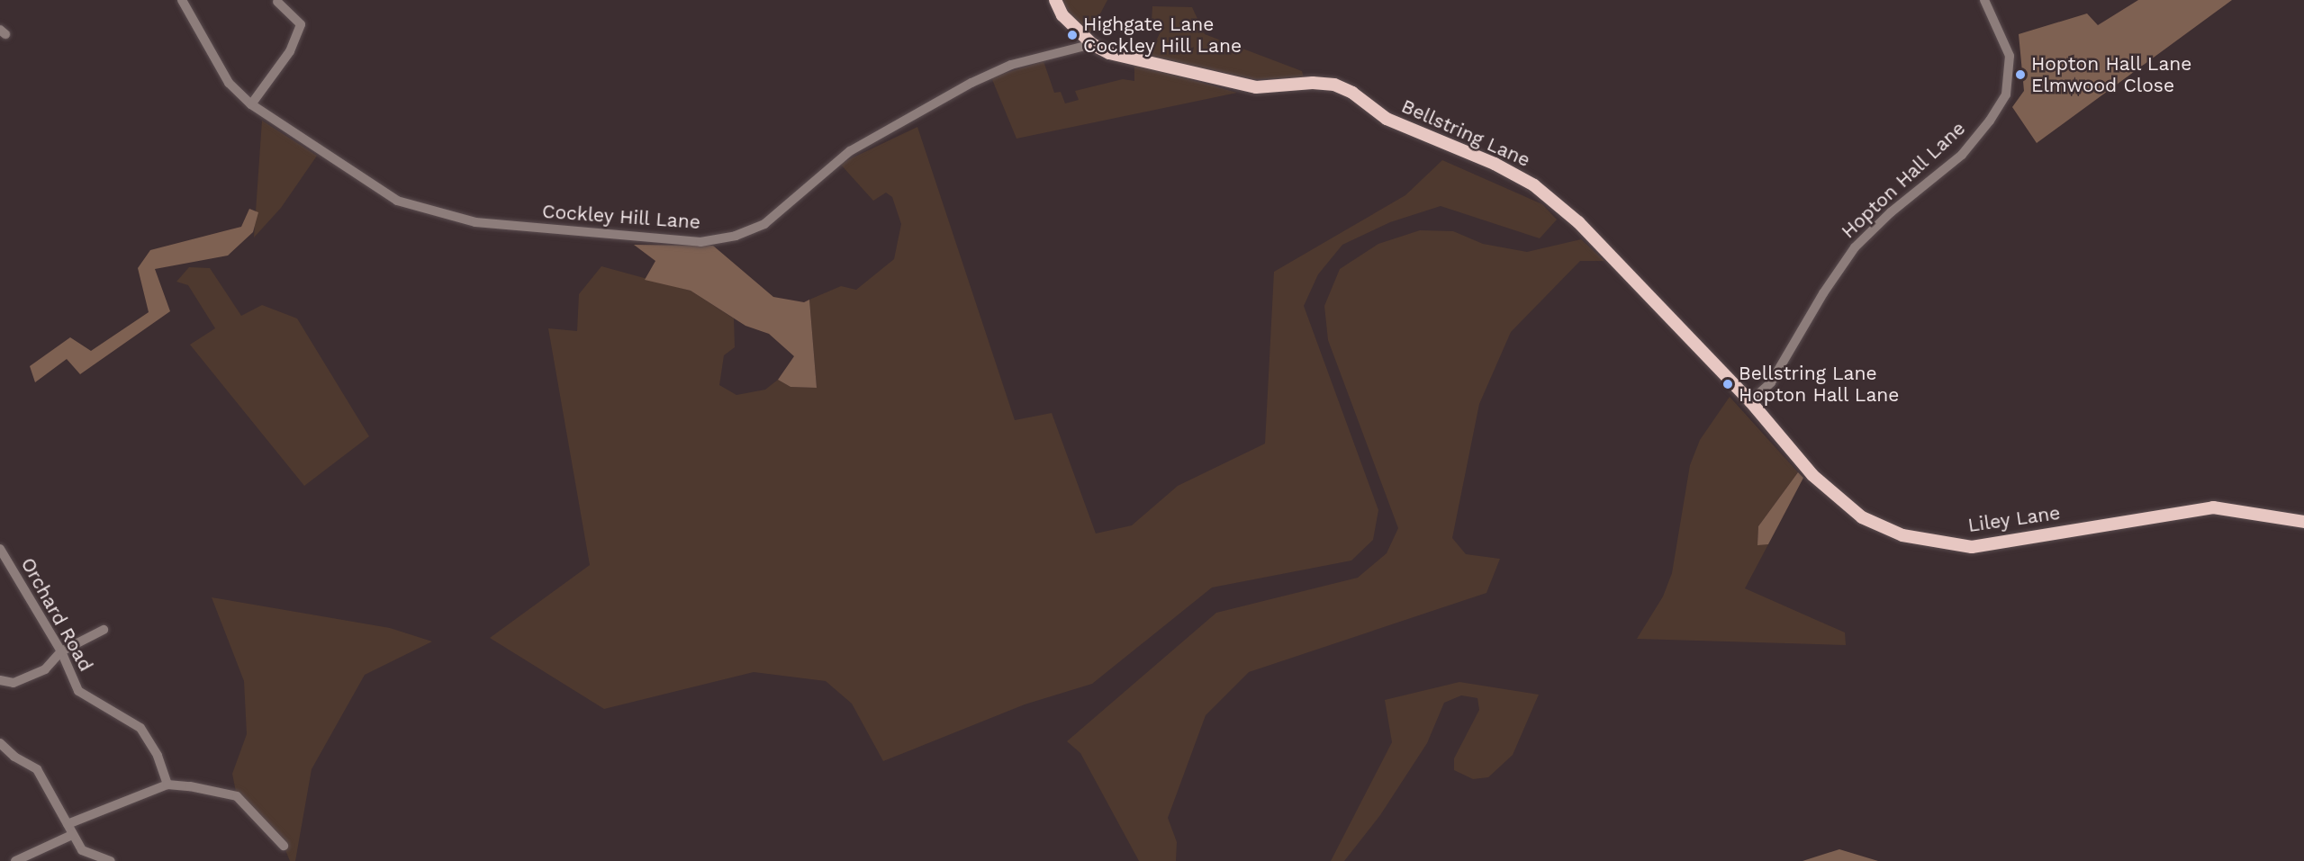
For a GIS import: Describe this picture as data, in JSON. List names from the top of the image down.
{
  "streets": {
    "main road": ["Bellstring Lane", "Liley Lane"],
    "street": ["Hopton Hall Lane", "Cockley Hill Lane", "Orchard Road"]
  },
  "crossings": [
    ["Bellstring Lane", "Hopton Hall Lane"],
    ["Bellstring Lane", "Cockley Hill Lane"],
    ["Bellstring Lane", "Liley Lane"],
    ["Hopton Hall Lane", "Liley Lane"]
  ],
  "places": ["Highgate Lane Cockley Hill Lane", "Hopton Hall Lane Elmwood Close", "Bellstring Lane Hopton Hall Lane"]
}
